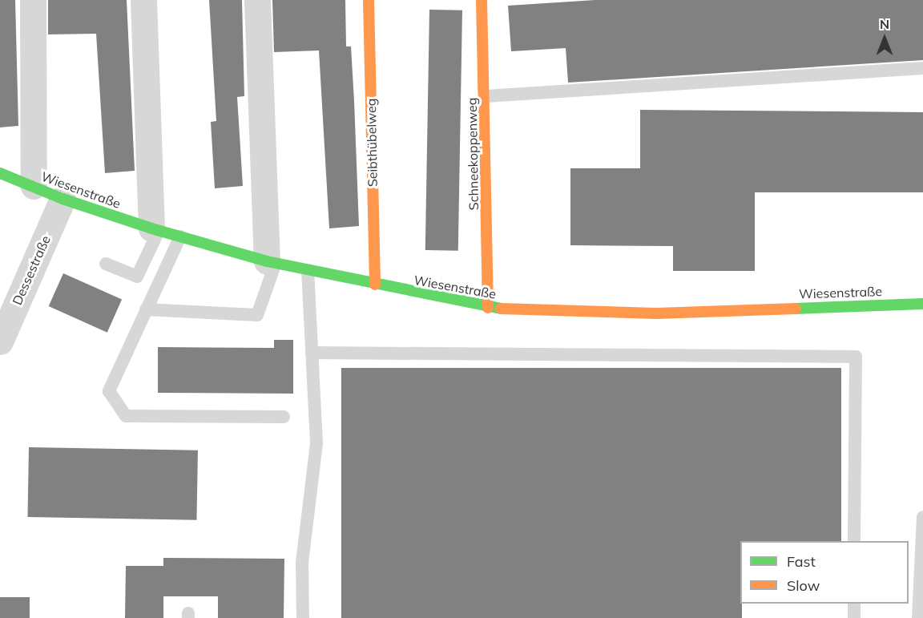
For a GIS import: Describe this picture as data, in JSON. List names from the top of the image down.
{
  "streets": {
    "street": [
      "Seibthübelweg",
      "Schneekoppenweg",
      "Wiesenstraße",
      "Dessestraße"
    ]
  },
  "crossings": [
    ["Seibthübelweg", "Wiesenstraße"],
    ["Schneekoppenweg", "Wiesenstraße"],
    ["Wiesenstraße", "Dessestraße"]
  ],
  "legend": ["Fast", "Slow"],
  "north": "top"
}
